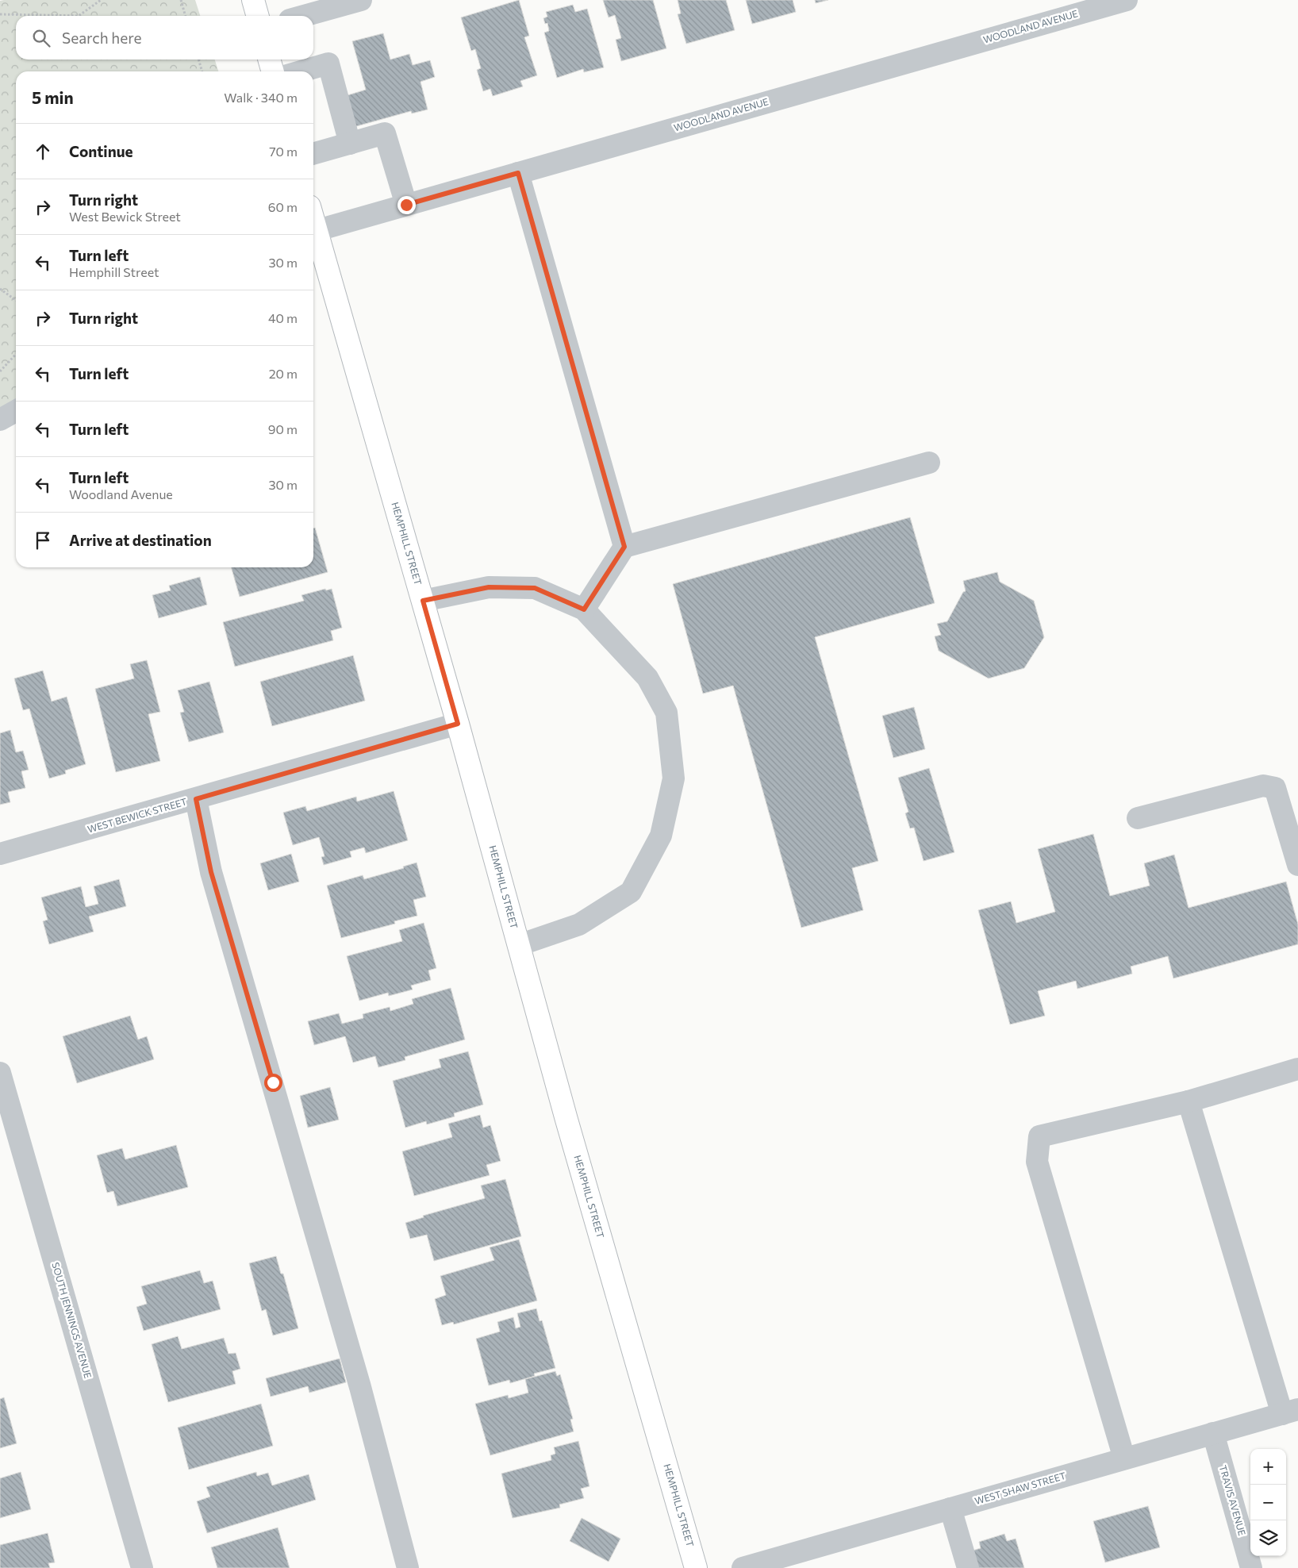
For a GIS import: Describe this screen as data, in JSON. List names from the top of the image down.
{
  "streets": {
    "main road": ["HEMPHILL STREET"],
    "street": [
      "WOODLAND AVENUE",
      "WEST BEWICK STREET",
      "SOUTH JENNINGS AVENUE",
      "WEST SHAW STREET",
      "TRAVIS AVENUE"
    ]
  },
  "crossings": [
    ["HEMPHILL STREET", "WEST BEWICK STREET"],
    ["WEST SHAW STREET", "TRAVIS AVENUE"]
  ],
  "page": {
    "search": "Search here",
    "heading": ["5 min", "Walk · 340 m"],
    "list": [
      ["Continue", "70 m"],
      ["Turn right", "West Bewick Street", "60 m"],
      ["Turn left", "Hemphill Street", "30 m"],
      ["Turn right", "40 m"],
      ["Turn left", "20 m"],
      ["Turn left", "90 m"],
      ["Turn left", "Woodland Avenue", "30 m"],
      "Arrive at destination"
    ],
    "map_buttons": ["+", "−"]
  }
}
